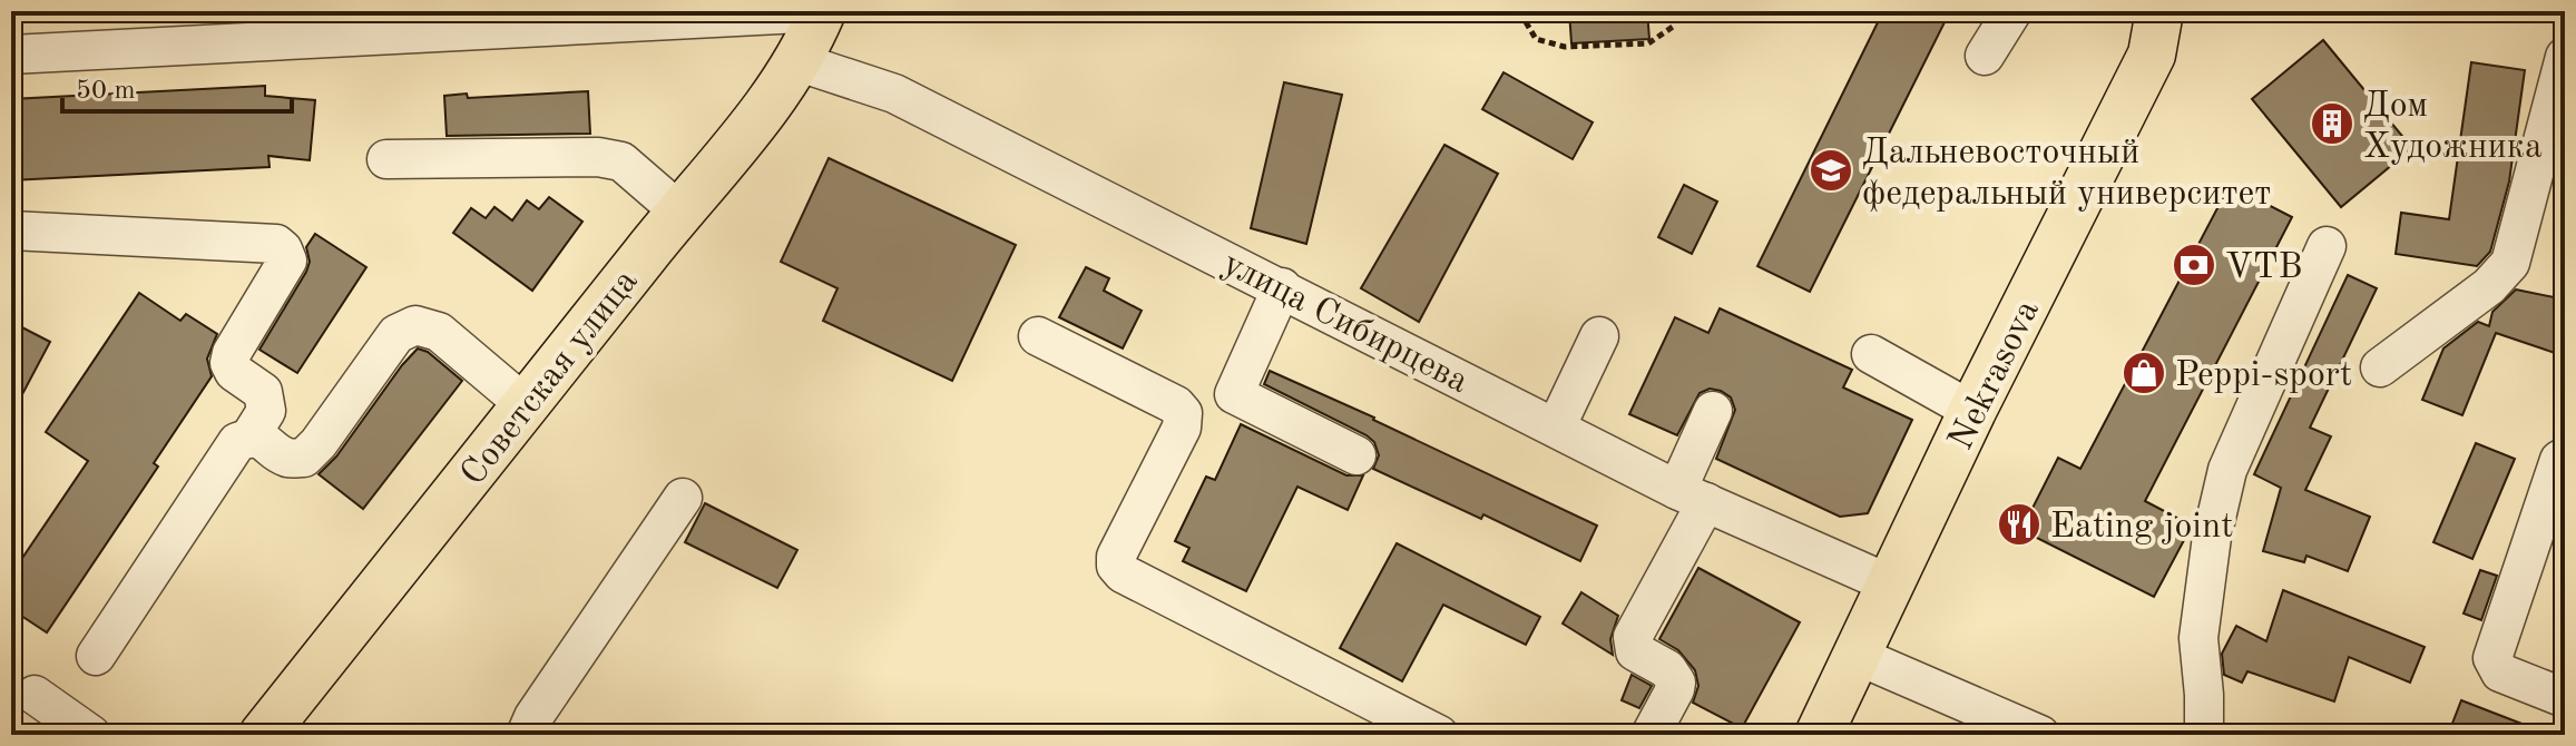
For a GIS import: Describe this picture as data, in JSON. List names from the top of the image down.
{
  "streets": {
    "main road": ["Nekrasova", "Советская улица"],
    "street": ["улица Сибирцева"]
  },
  "crossings": [
    ["улица Сибирцева", "Nekrasova"],
    ["улица Сибирцева", "Советская улица"]
  ],
  "places": {
    "building": ["Дом Художника"],
    "school or university": ["Дальневосточный федеральный университет"],
    "bank": ["VTB"],
    "shop": ["Peppi-sport"],
    "restaurant": ["Eating joint"]
  },
  "scale_bar": "50 m"
}
